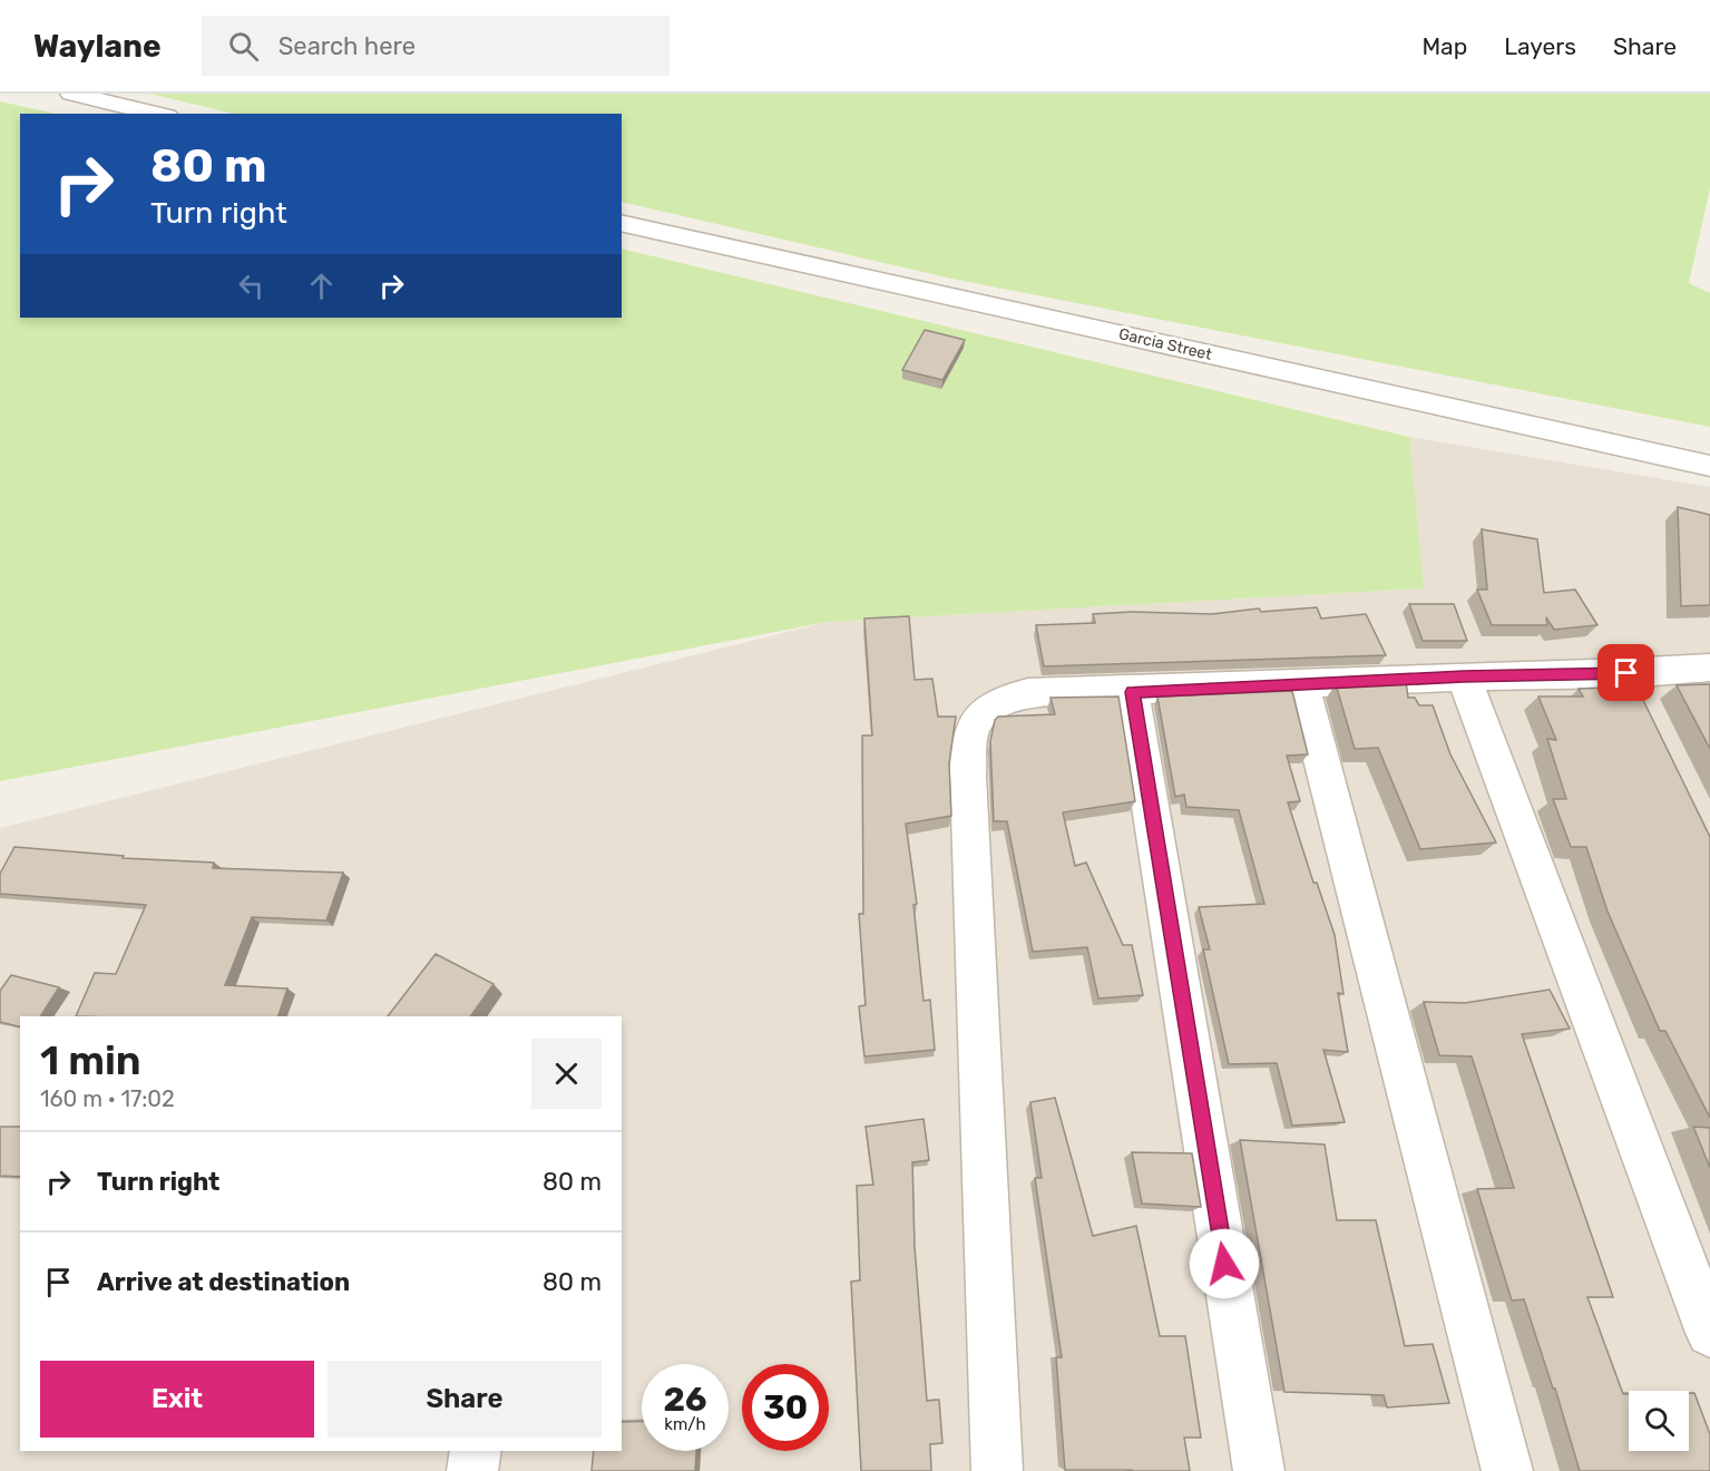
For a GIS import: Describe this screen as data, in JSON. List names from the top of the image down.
{
  "streets": {
    "street": ["Garcia Street"]
  },
  "page": {
    "header": "Waylane",
    "search": "Search here",
    "nav": ["Map", "Layers", "Share"],
    "turn": ["80 m", "Turn right"],
    "heading": ["1 min", "160 m · 17:02"],
    "list": [
      {
        "name": "Turn right",
        "value": "80 m"
      },
      {
        "name": "Arrive at destination",
        "value": "80 m"
      }
    ],
    "buttons": ["Exit", "Share"],
    "speed": "26 km/h",
    "limit": "30"
  }
}
